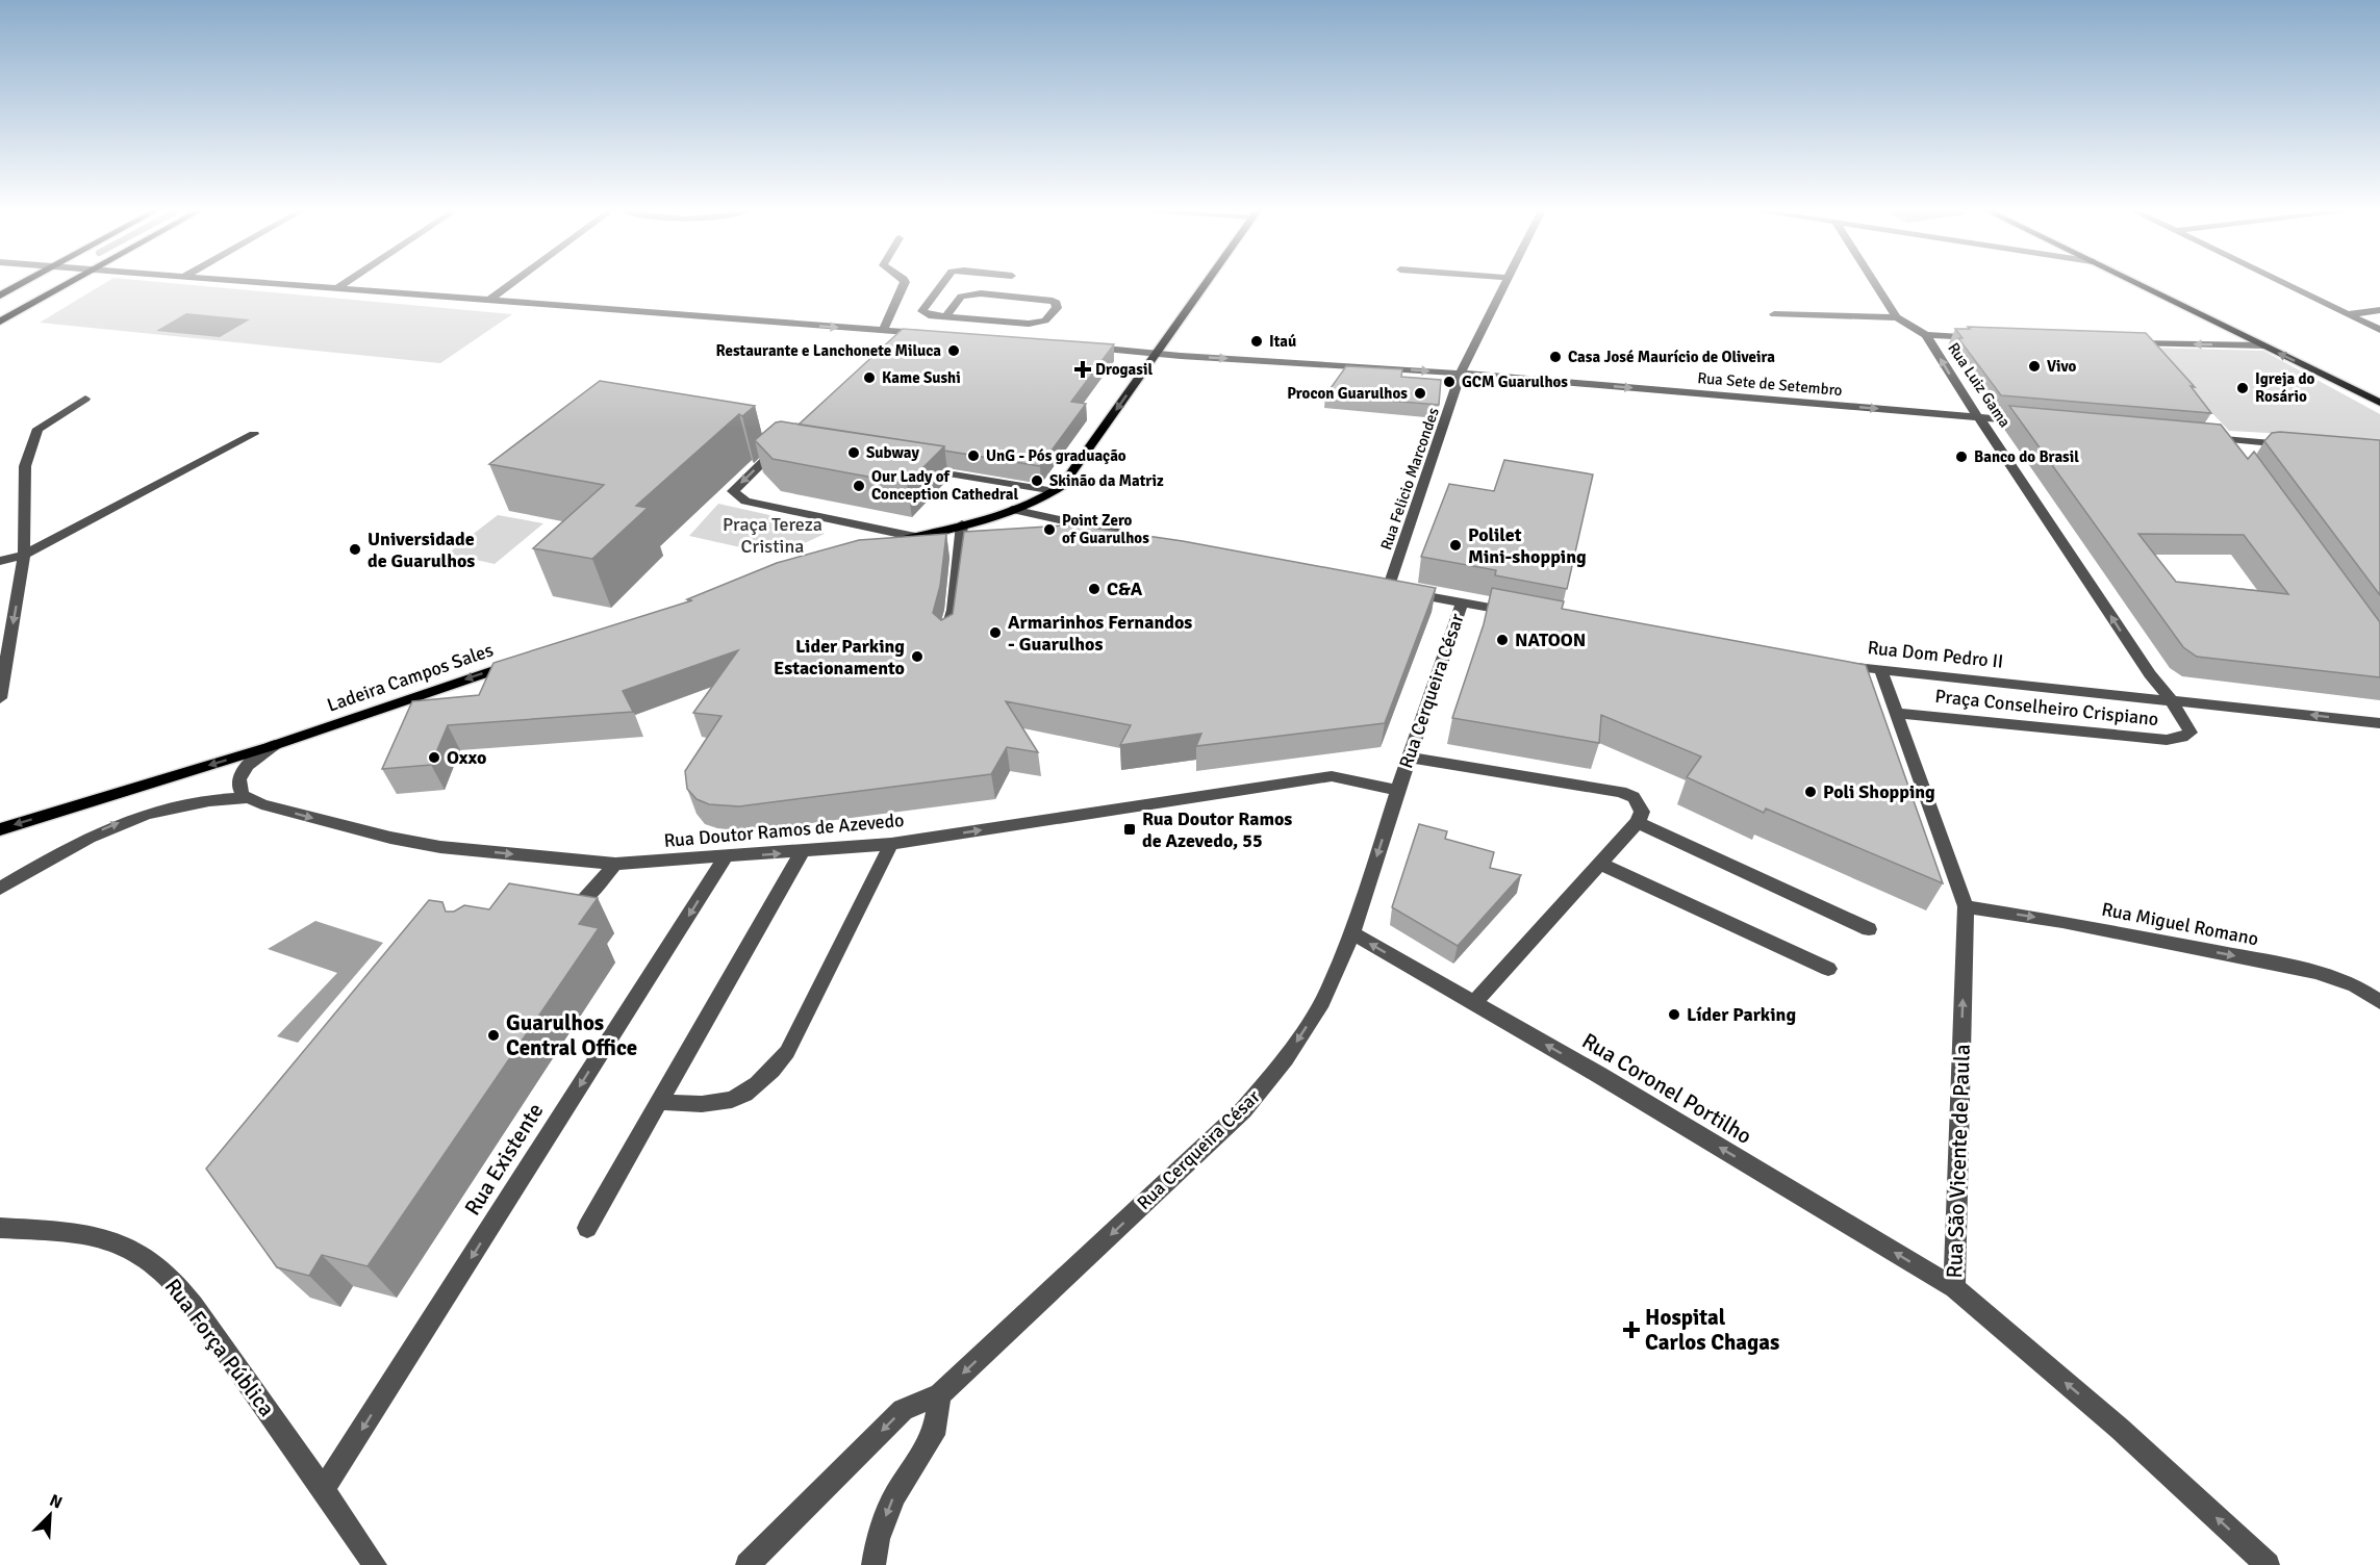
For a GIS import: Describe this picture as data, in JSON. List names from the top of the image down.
{
  "streets": {
    "main road": ["Ladeira Campos Sales"],
    "street": [
      "Rua Sete de Setembro",
      "Rua Luiz Gama",
      "Rua Felicio Marcondes",
      "Rua Dom Pedro II",
      "Rua Cerqueira César",
      "Praça Conselheiro Crispiano",
      "Rua Doutor Ramos de Azevedo",
      "Rua Miguel Romano",
      "Rua Coronel Portilho",
      "Rua Existente",
      "Rua São Vicente de Paula",
      "Rua Força Pública"
    ]
  },
  "crossings": [
    ["Rua Sete de Setembro", "Rua Luiz Gama"],
    ["Rua Sete de Setembro", "Rua Felicio Marcondes"],
    ["Rua Luiz Gama", "Rua Dom Pedro II"],
    ["Rua Luiz Gama", "Praça Conselheiro Crispiano"],
    ["Rua Felicio Marcondes", "Rua Cerqueira César"],
    ["Rua Dom Pedro II", "Praça Conselheiro Crispiano"],
    ["Rua Dom Pedro II", "Rua São Vicente de Paula"],
    ["Rua Cerqueira César", "Rua Doutor Ramos de Azevedo"],
    ["Rua Cerqueira César", "Rua Coronel Portilho"],
    ["Praça Conselheiro Crispiano", "Rua São Vicente de Paula"],
    ["Rua Doutor Ramos de Azevedo", "Rua Existente"],
    ["Rua Miguel Romano", "Rua São Vicente de Paula"],
    ["Rua Coronel Portilho", "Rua São Vicente de Paula"],
    ["Rua Existente", "Rua Força Pública"]
  ],
  "one_way": [
    "Rua Sete de Setembro",
    "Rua Luiz Gama",
    "Rua Dom Pedro II",
    "Ladeira Campos Sales",
    "Rua Cerqueira César",
    "Rua Doutor Ramos de Azevedo",
    "Rua Miguel Romano",
    "Rua Coronel Portilho",
    "Rua São Vicente de Paula"
  ],
  "parks": ["Praça Tereza Cristina"],
  "places": {
    "other": [
      "Itaú",
      "Restaurante e Lanchonete Miluca",
      "Casa José Maurício de Oliveira",
      "Vivo",
      "Kame Sushi",
      "GCM Guarulhos",
      "Igreja do Rosário",
      "Procon Guarulhos",
      "Subway",
      "UnG - Pós graduação",
      "Banco do Brasil",
      "Skinão da Matriz",
      "Our Lady of Conception Cathedral",
      "Point Zero of Guarulhos",
      "Polilet Mini-shopping",
      "Universidade de Guarulhos",
      "C&A",
      "Armarinhos Fernandos - Guarulhos",
      "NATOON",
      "Lider Parking Estacionamento",
      "Oxxo",
      "Poli Shopping",
      "Líder Parking",
      "Guarulhos Central Office"
    ],
    "health": ["Drogasil", "Hospital Carlos Chagas"],
    "transit": ["Rua Doutor Ramos de Azevedo, 55"]
  },
  "north": "top right"
}
